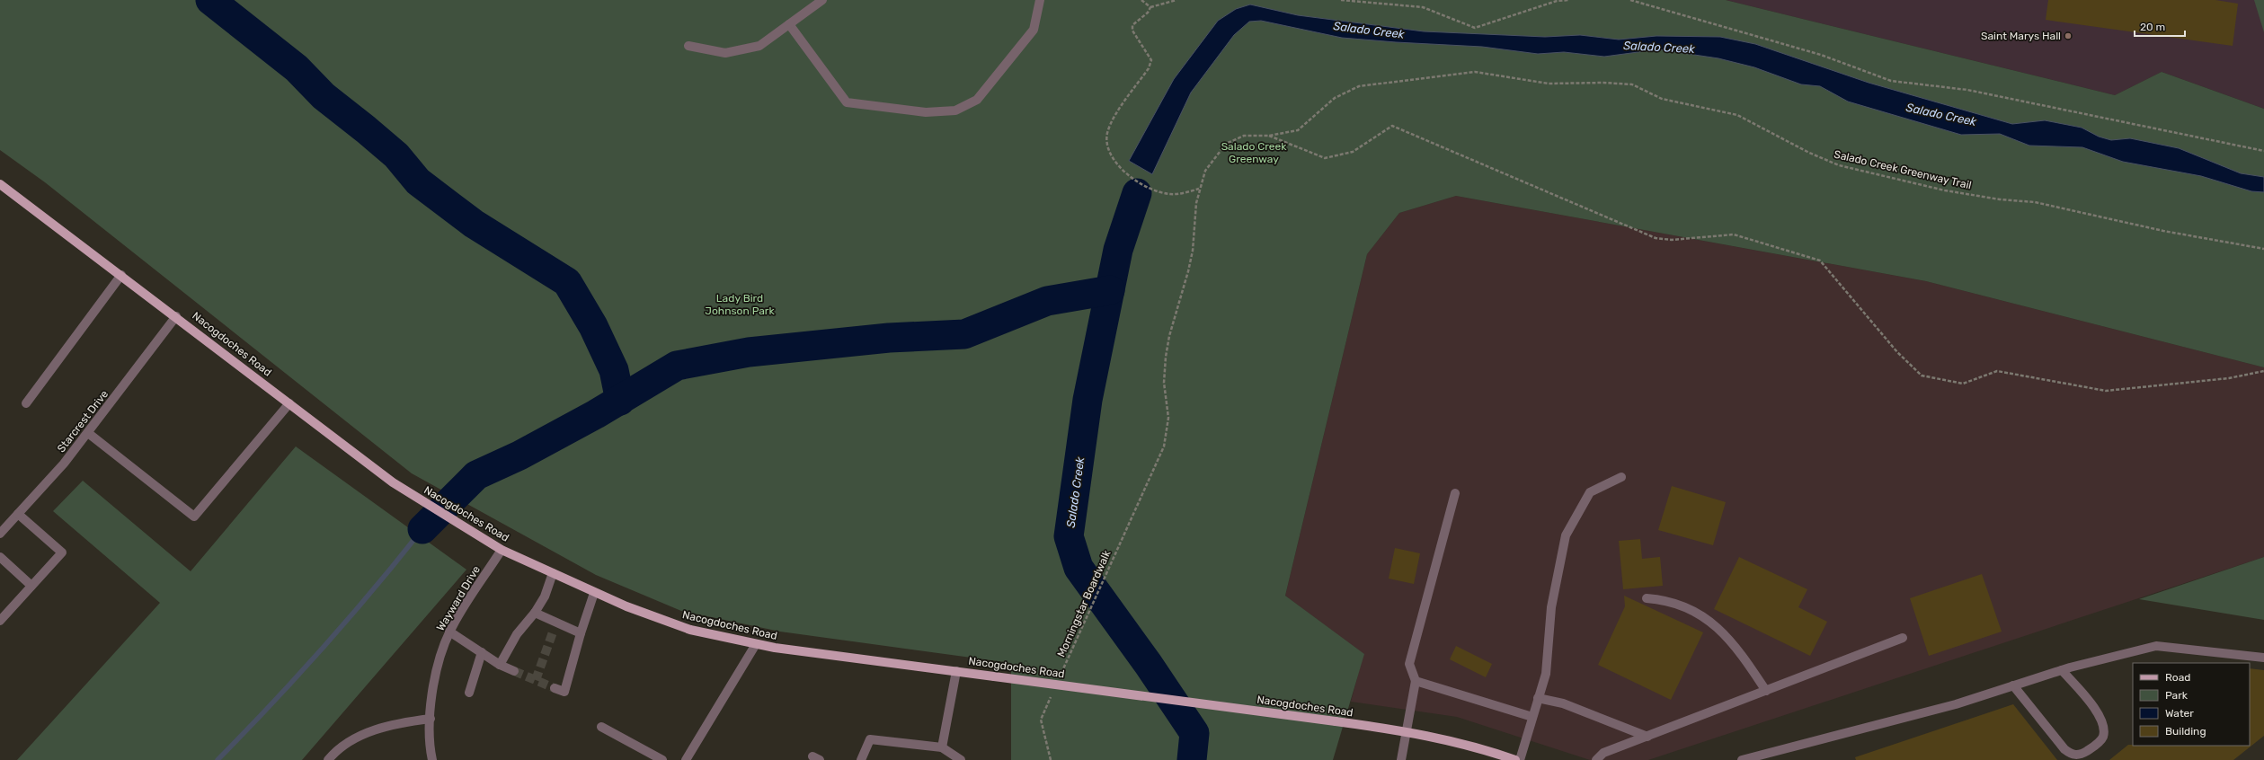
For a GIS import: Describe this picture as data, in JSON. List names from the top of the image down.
{
  "streets": {
    "main road": ["Nacogdoches Road"],
    "street": ["Starcrest Drive", "Wayward Drive"],
    "path": ["Salado Creek Greenway Trail", "Morningstar Boardwalk"]
  },
  "crossings": [
    ["Salado Creek Greenway Trail", "Morningstar Boardwalk"],
    ["Nacogdoches Road", "Starcrest Drive"],
    ["Nacogdoches Road", "Wayward Drive"]
  ],
  "water": ["Salado Creek"],
  "parks": ["Salado Creek Greenway", "Lady Bird Johnson Park"],
  "places": ["Saint Marys Hall"],
  "legend": [
    "Road",
    "Park",
    "Water",
    "Building"
  ],
  "scale_bar": "20 m"
}
